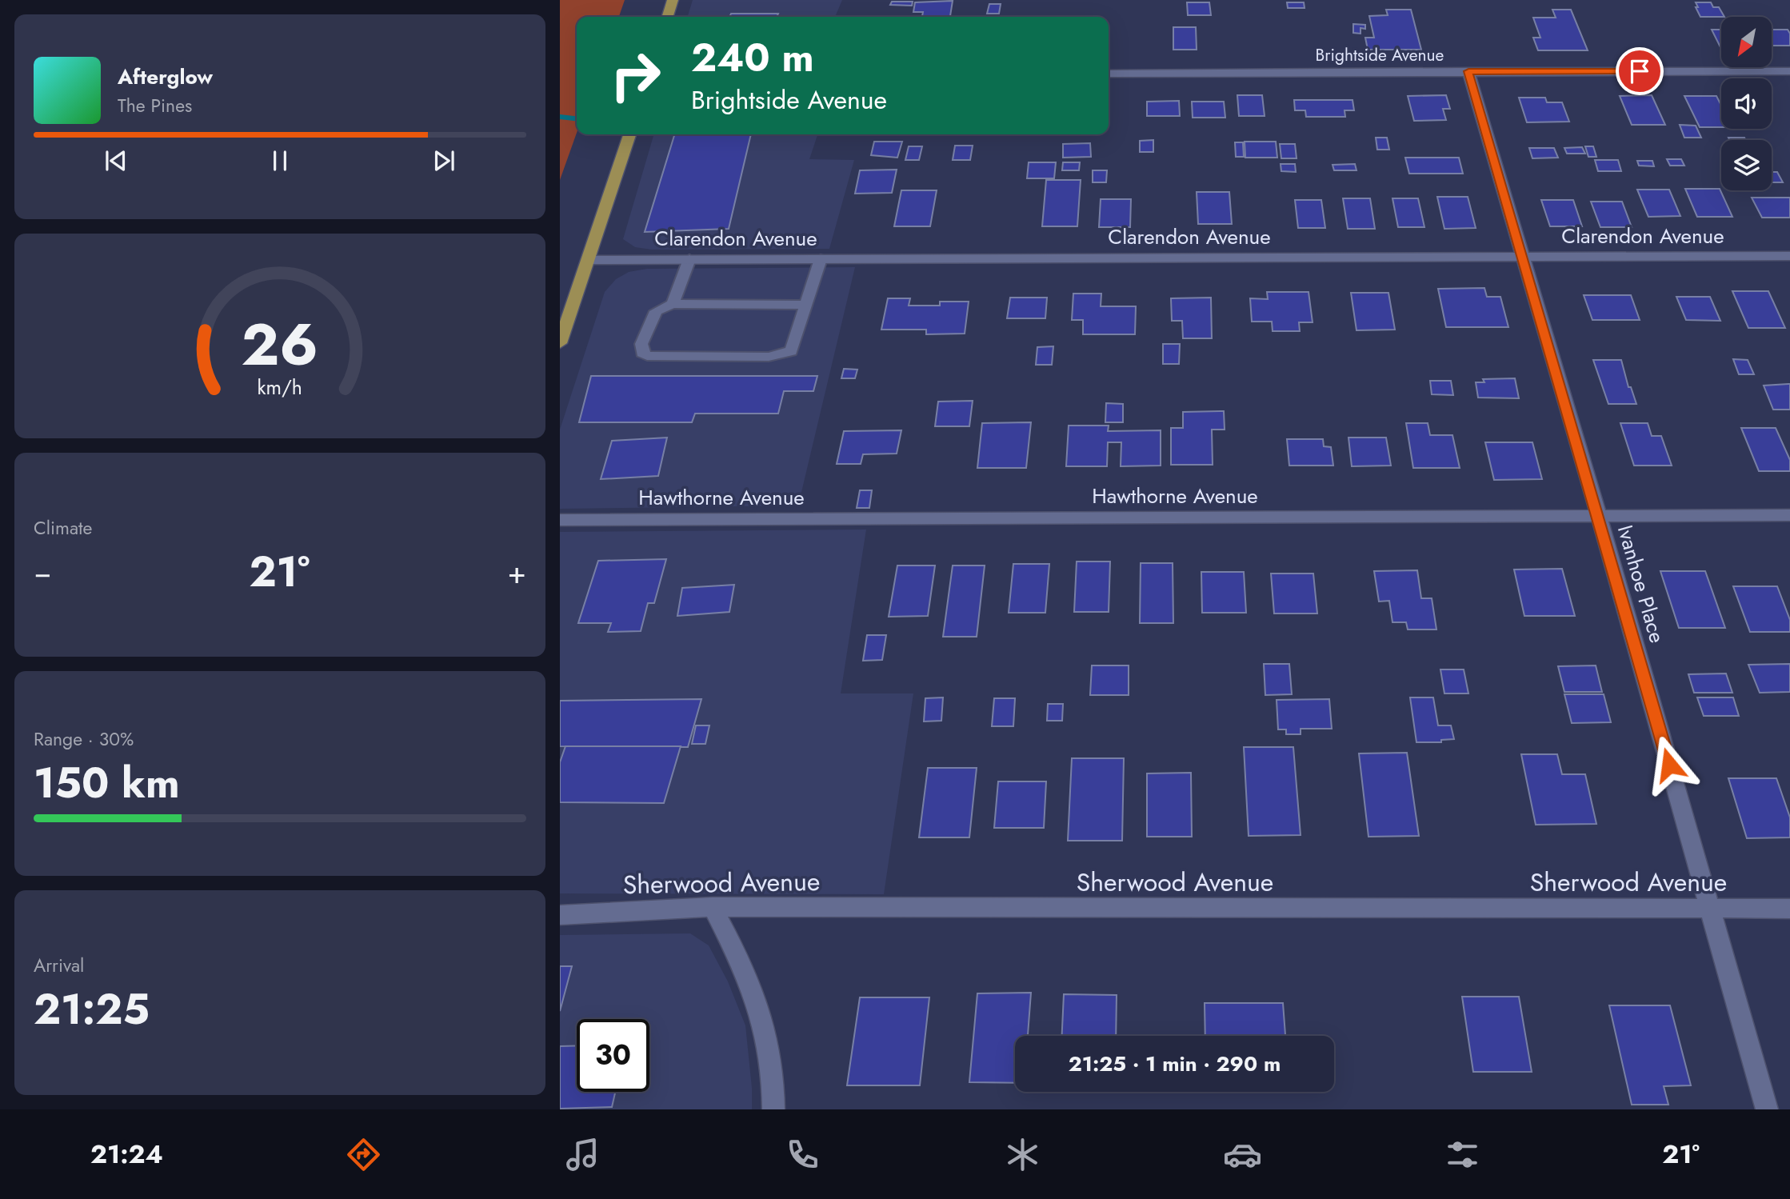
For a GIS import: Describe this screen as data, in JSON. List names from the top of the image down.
{
  "streets": {
    "street": [
      "Brightside Avenue",
      "Clarendon Avenue",
      "Hawthorne Avenue",
      "Ivanhoe Place",
      "Sherwood Avenue"
    ]
  },
  "crossings": [
    ["Brightside Avenue", "Ivanhoe Place"],
    ["Clarendon Avenue", "Ivanhoe Place"],
    ["Hawthorne Avenue", "Ivanhoe Place"],
    ["Ivanhoe Place", "Sherwood Avenue"]
  ],
  "north": "bottom left",
  "page": {
    "turn": ["240 m", "Brightside Avenue"],
    "song": ["Afterglow", "The Pines"],
    "tile": [
      "Climate",
      ["Range · 30%", "150 km"],
      ["Arrival", "21:25"]
    ],
    "heat": ["−", "21°", "+"],
    "limit": "30",
    "trip": "21:25 · 1 min · 290 m",
    "tabs": ["21:24", "21°"],
    "gauge": ["26", "km/h"]
  }
}
